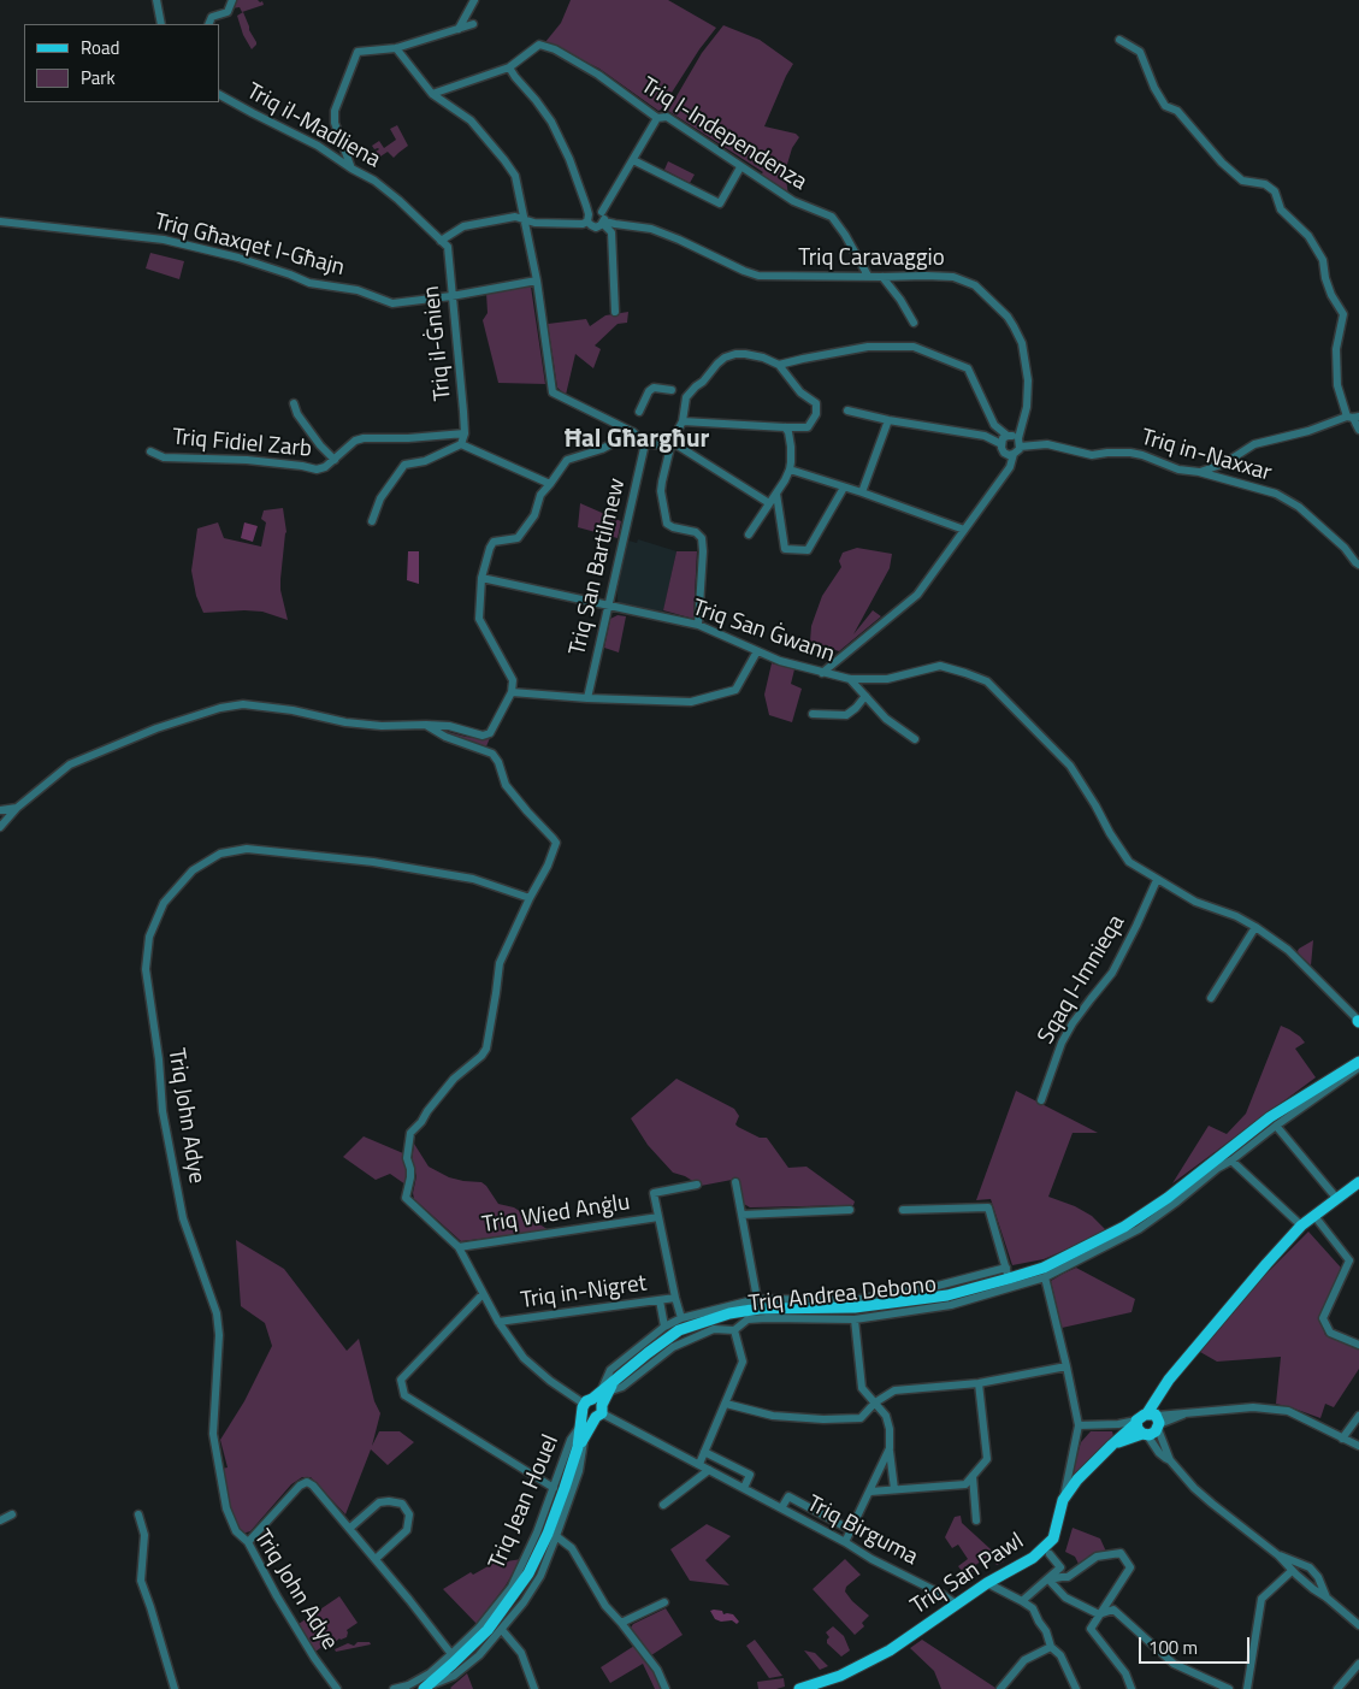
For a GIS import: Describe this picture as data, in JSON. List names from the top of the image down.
{
  "streets": {
    "main road": ["Triq Andrea Debono", "Triq Jean Houel", "Triq San Pawl"],
    "street": [
      "Triq il-Madliena",
      "Triq l-Independenza",
      "Triq Għaxqet l-Għajn",
      "Triq Caravaggio",
      "Triq il-Ġnien",
      "Triq Fidiel Zarb",
      "Triq in-Naxxar",
      "Triq San Bartilmew",
      "Triq San Ġwann",
      "Sqaq l-Imnieqa",
      "Triq John Adye",
      "Triq Wied Anġlu",
      "Triq in-Nigret",
      "Triq Birguma"
    ]
  },
  "crossings": [
    ["Triq il-Madliena", "Triq il-Ġnien"],
    ["Triq l-Independenza", "Triq Caravaggio"],
    ["Triq Għaxqet l-Għajn", "Triq il-Ġnien"],
    ["Triq Caravaggio", "Triq in-Naxxar"],
    ["Triq il-Ġnien", "Triq Fidiel Zarb"],
    ["Triq San Bartilmew", "Triq San Ġwann"],
    ["Triq San Ġwann", "Sqaq l-Imnieqa"],
    ["Triq Andrea Debono", "Triq Jean Houel"],
    ["Triq Andrea Debono", "Triq Birguma"],
    ["Triq Jean Houel", "Triq Birguma"],
    ["Triq Birguma", "Triq San Pawl"]
  ],
  "districts": ["Ħal Għargħur"],
  "legend": ["Road", "Park"],
  "scale_bar": "100 m"
}
